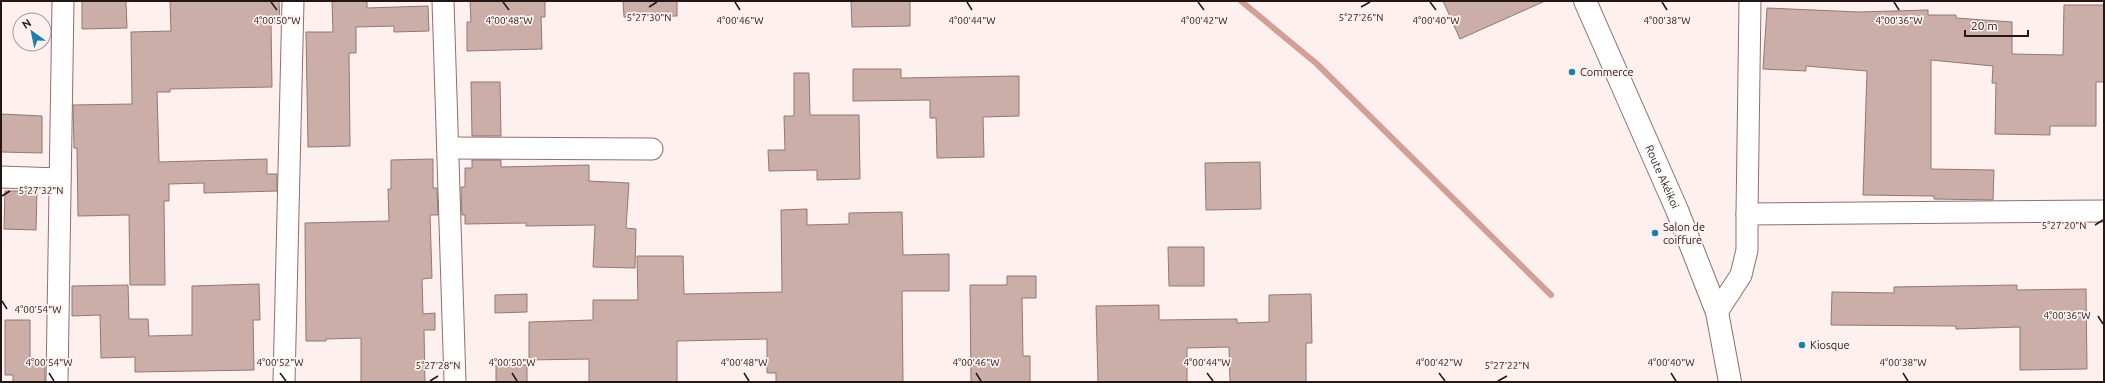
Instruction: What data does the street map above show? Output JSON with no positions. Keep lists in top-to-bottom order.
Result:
{
  "streets": {
    "street": ["Route Akéikoi"]
  },
  "places": ["Commerce", "Salon de coiffure", "Kiosque"],
  "scale_bar": "20 m",
  "north": "top left",
  "coordinates": [
    "5°27'30\"N",
    "5°27'26\"N",
    "4°00'42\"W",
    "4°00'38\"W",
    "4°00'50\"W",
    "4°00'48\"W",
    "4°00'46\"W",
    "4°00'44\"W",
    "4°00'40\"W",
    "4°00'36\"W",
    "5°27'32\"N",
    "5°27'20\"N",
    "4°00'54\"W",
    "4°00'52\"W",
    "5°27'28\"N",
    "5°27'22\"N"
  ]
}
